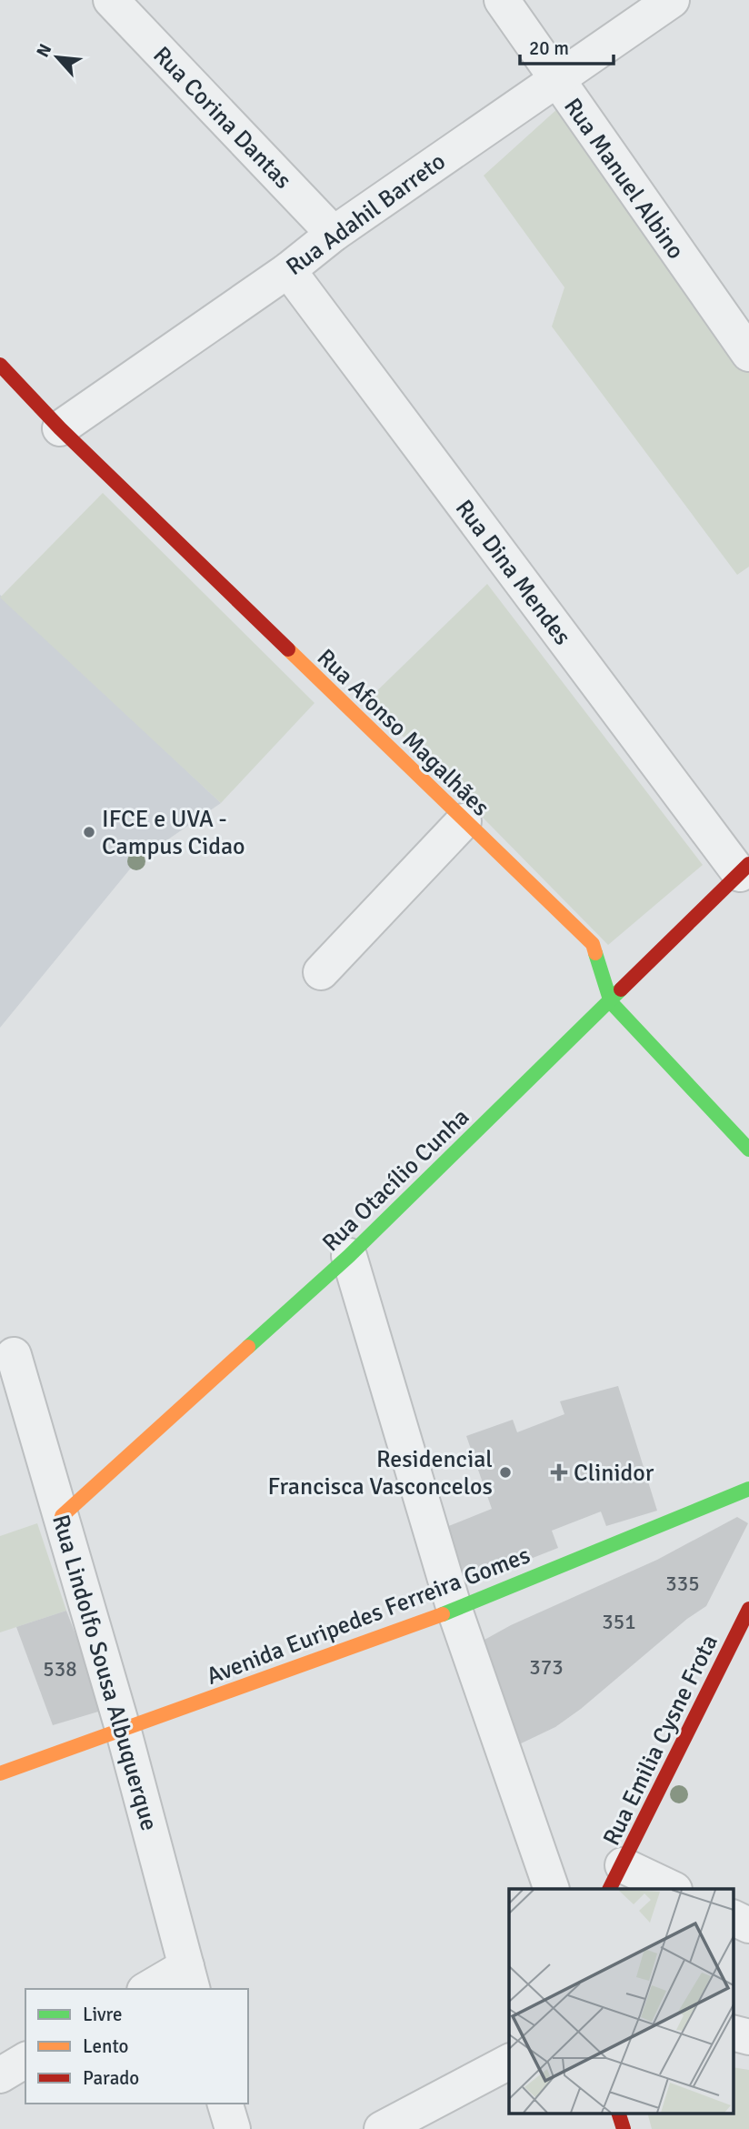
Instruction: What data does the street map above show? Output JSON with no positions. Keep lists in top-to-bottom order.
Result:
{
  "streets": {
    "street": [
      "Rua Corina Dantas",
      "Rua Manuel Albino",
      "Rua Adahil Barreto",
      "Rua Dina Mendes",
      "Rua Afonso Magalhães",
      "Rua Otacílio Cunha",
      "Avenida Euripedes Ferreira Gomes",
      "Rua Lindolfo Sousa Albuquerque",
      "Rua Emilia Cysne Frota"
    ]
  },
  "crossings": [
    ["Rua Corina Dantas", "Rua Adahil Barreto"],
    ["Rua Manuel Albino", "Rua Adahil Barreto"],
    ["Rua Adahil Barreto", "Rua Dina Mendes"],
    ["Rua Adahil Barreto", "Rua Afonso Magalhães"],
    ["Rua Dina Mendes", "Rua Otacílio Cunha"],
    ["Rua Afonso Magalhães", "Rua Otacílio Cunha"],
    ["Rua Otacílio Cunha", "Rua Lindolfo Sousa Albuquerque"],
    ["Avenida Euripedes Ferreira Gomes", "Rua Lindolfo Sousa Albuquerque"]
  ],
  "places": {
    "other": ["IFCE e UVA - Campus Cidao", "Residencial Francisca Vasconcelos"],
    "health": ["Clinidor"]
  },
  "house_numbers": [
    "335",
    "351",
    "373",
    "538"
  ],
  "legend": ["Livre", "Lento", "Parado"],
  "scale_bar": "20 m",
  "north": "top left"
}
